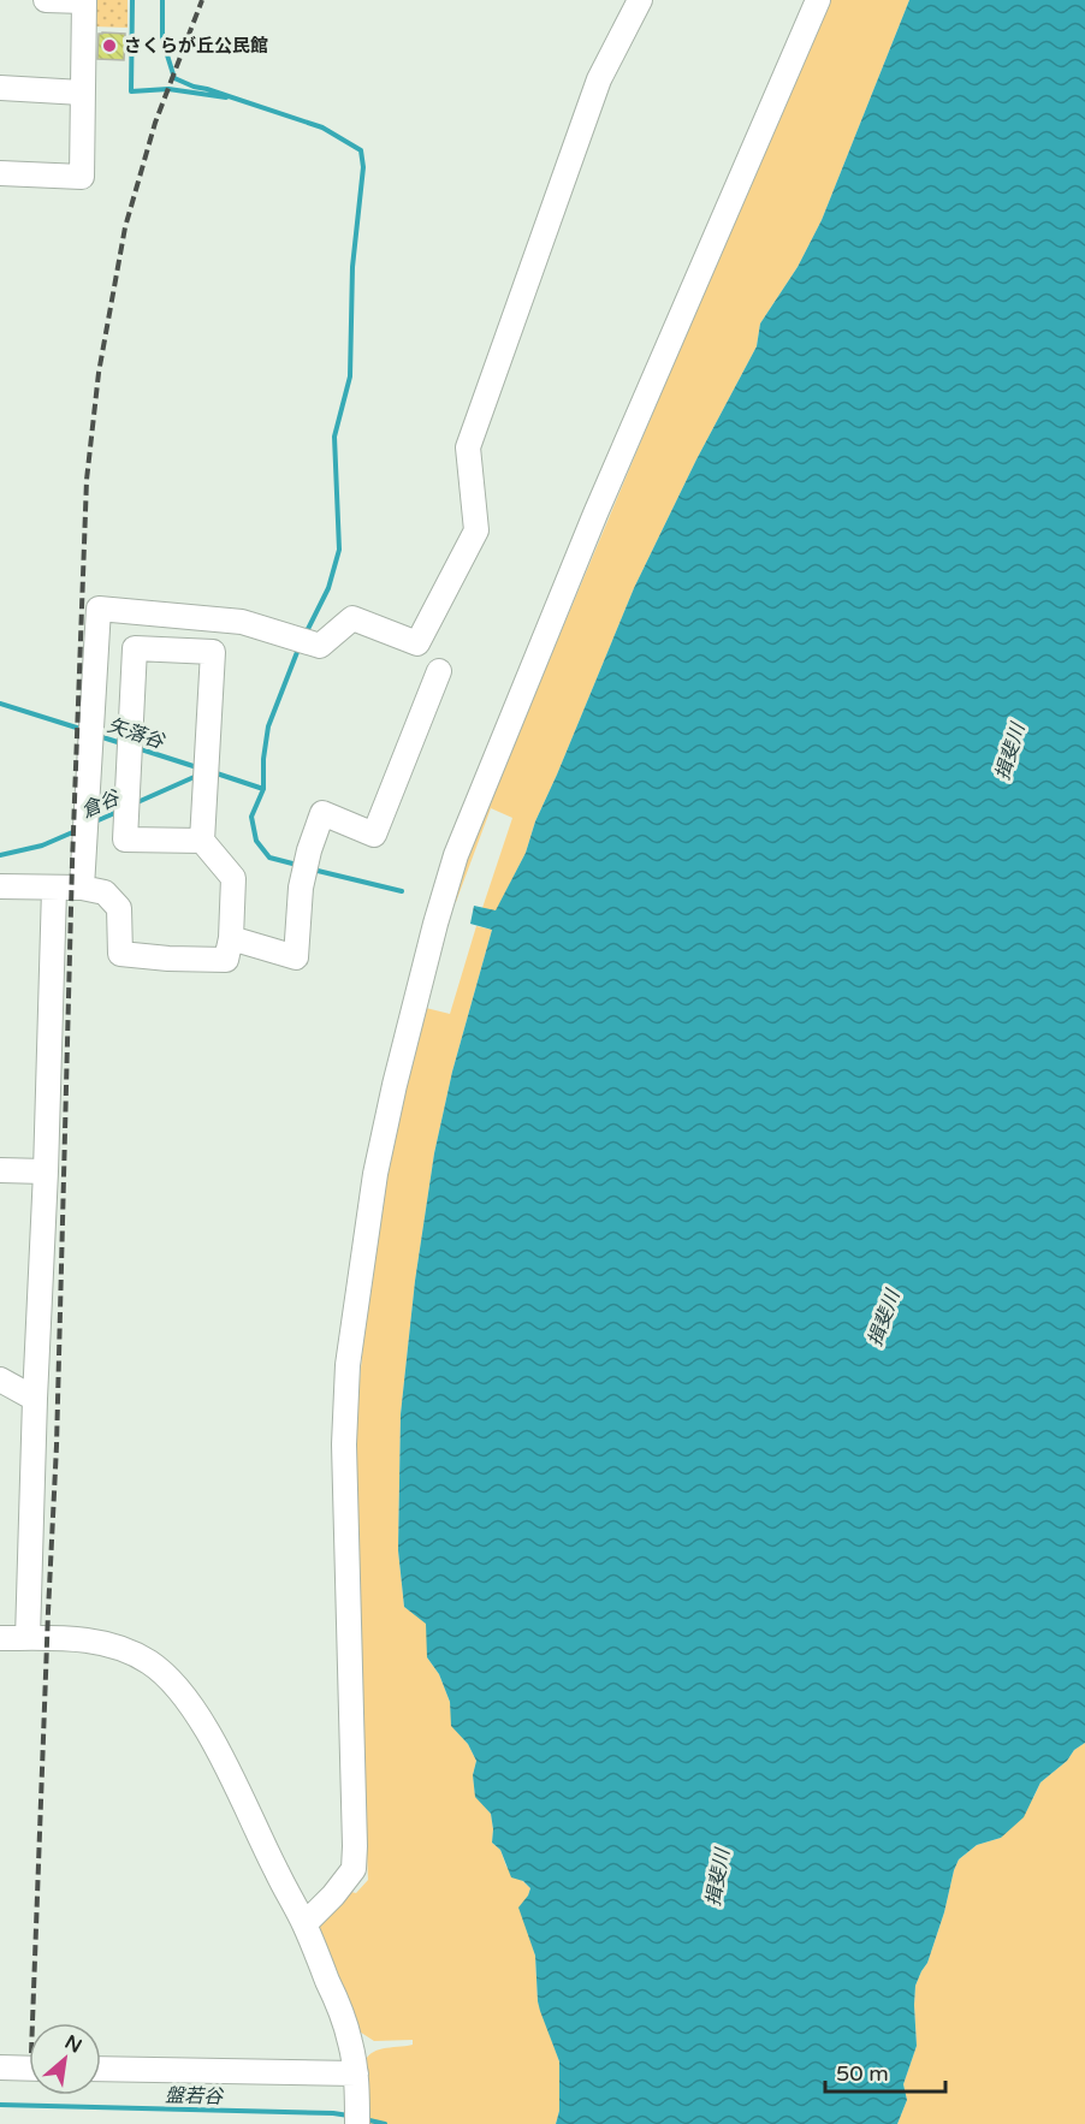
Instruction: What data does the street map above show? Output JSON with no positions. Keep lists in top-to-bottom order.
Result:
{
  "water": [
    "矢落谷",
    "揖斐川",
    "倉谷",
    "盤若谷"
  ],
  "places": ["さくらが丘公民館"],
  "scale_bar": "50 m",
  "north": "top right"
}
